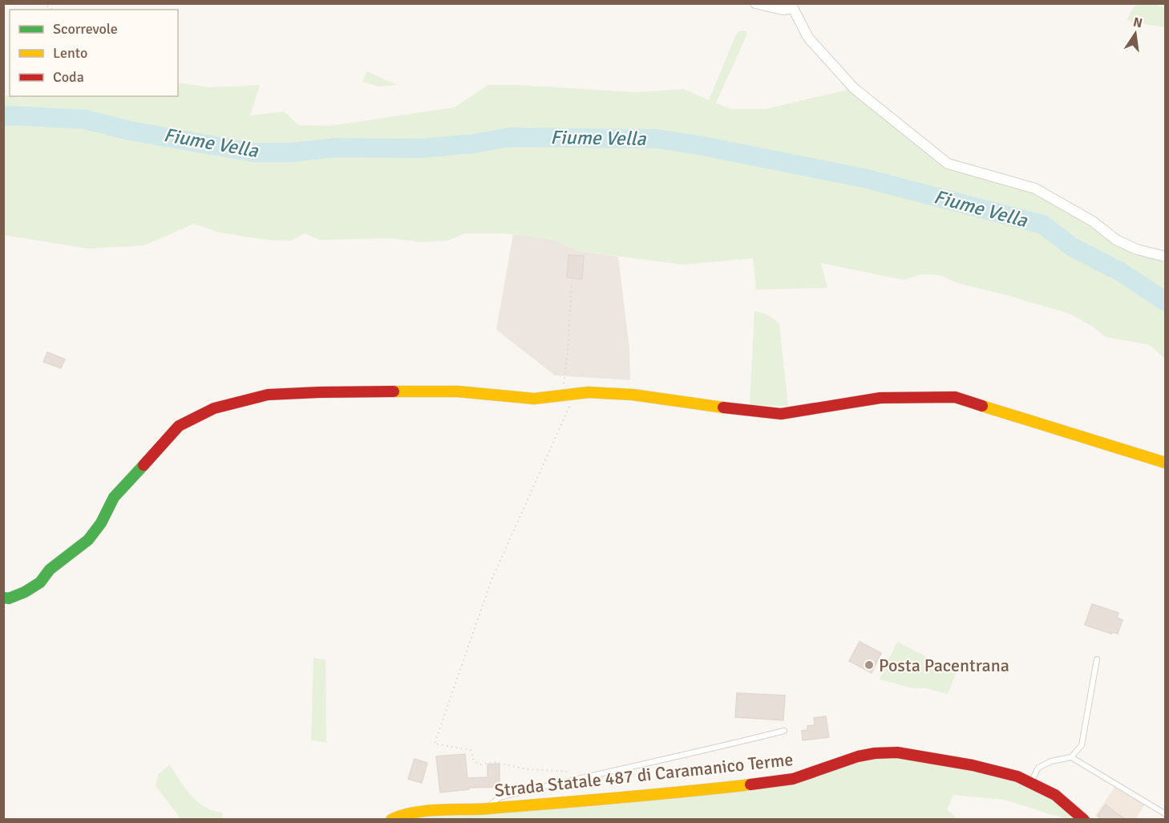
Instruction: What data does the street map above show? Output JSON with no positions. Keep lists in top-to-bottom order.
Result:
{
  "streets": {
    "street": ["Strada Statale 487 di Caramanico Terme"]
  },
  "water": ["Fiume Vella"],
  "places": ["Posta Pacentrana"],
  "legend": ["Scorrevole", "Lento", "Coda"],
  "north": "top"
}
